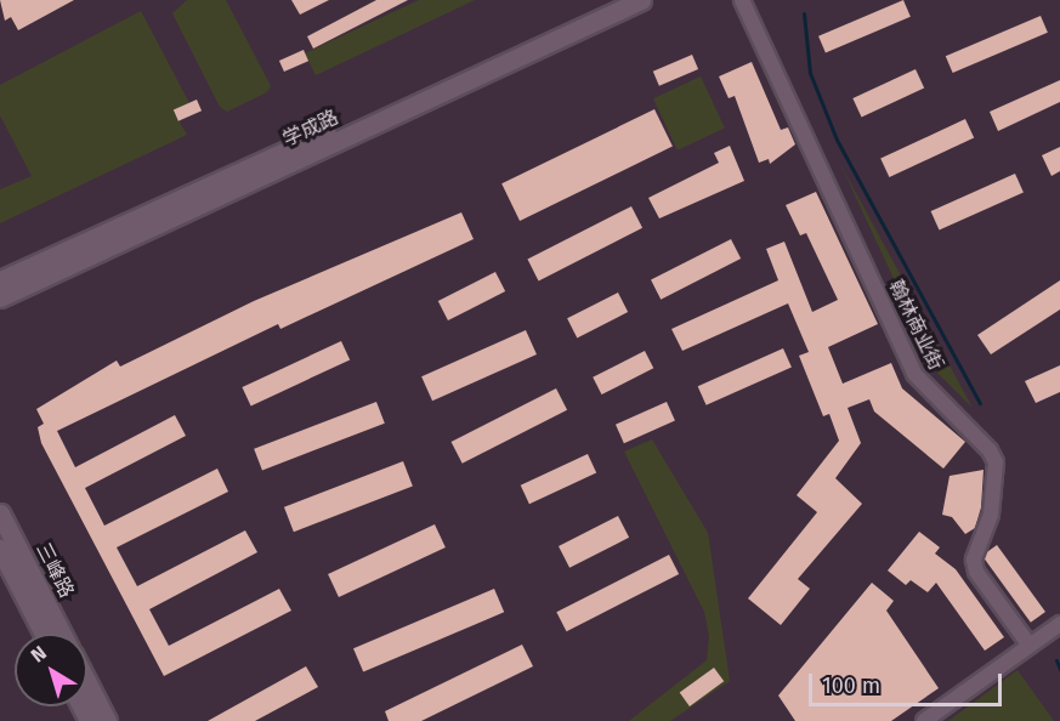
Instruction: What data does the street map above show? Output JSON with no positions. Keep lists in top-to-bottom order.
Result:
{
  "streets": {
    "main road": ["学成路", "三峰路"],
    "street": ["翰林商业街"]
  },
  "scale_bar": "100 m",
  "north": "top left"
}
